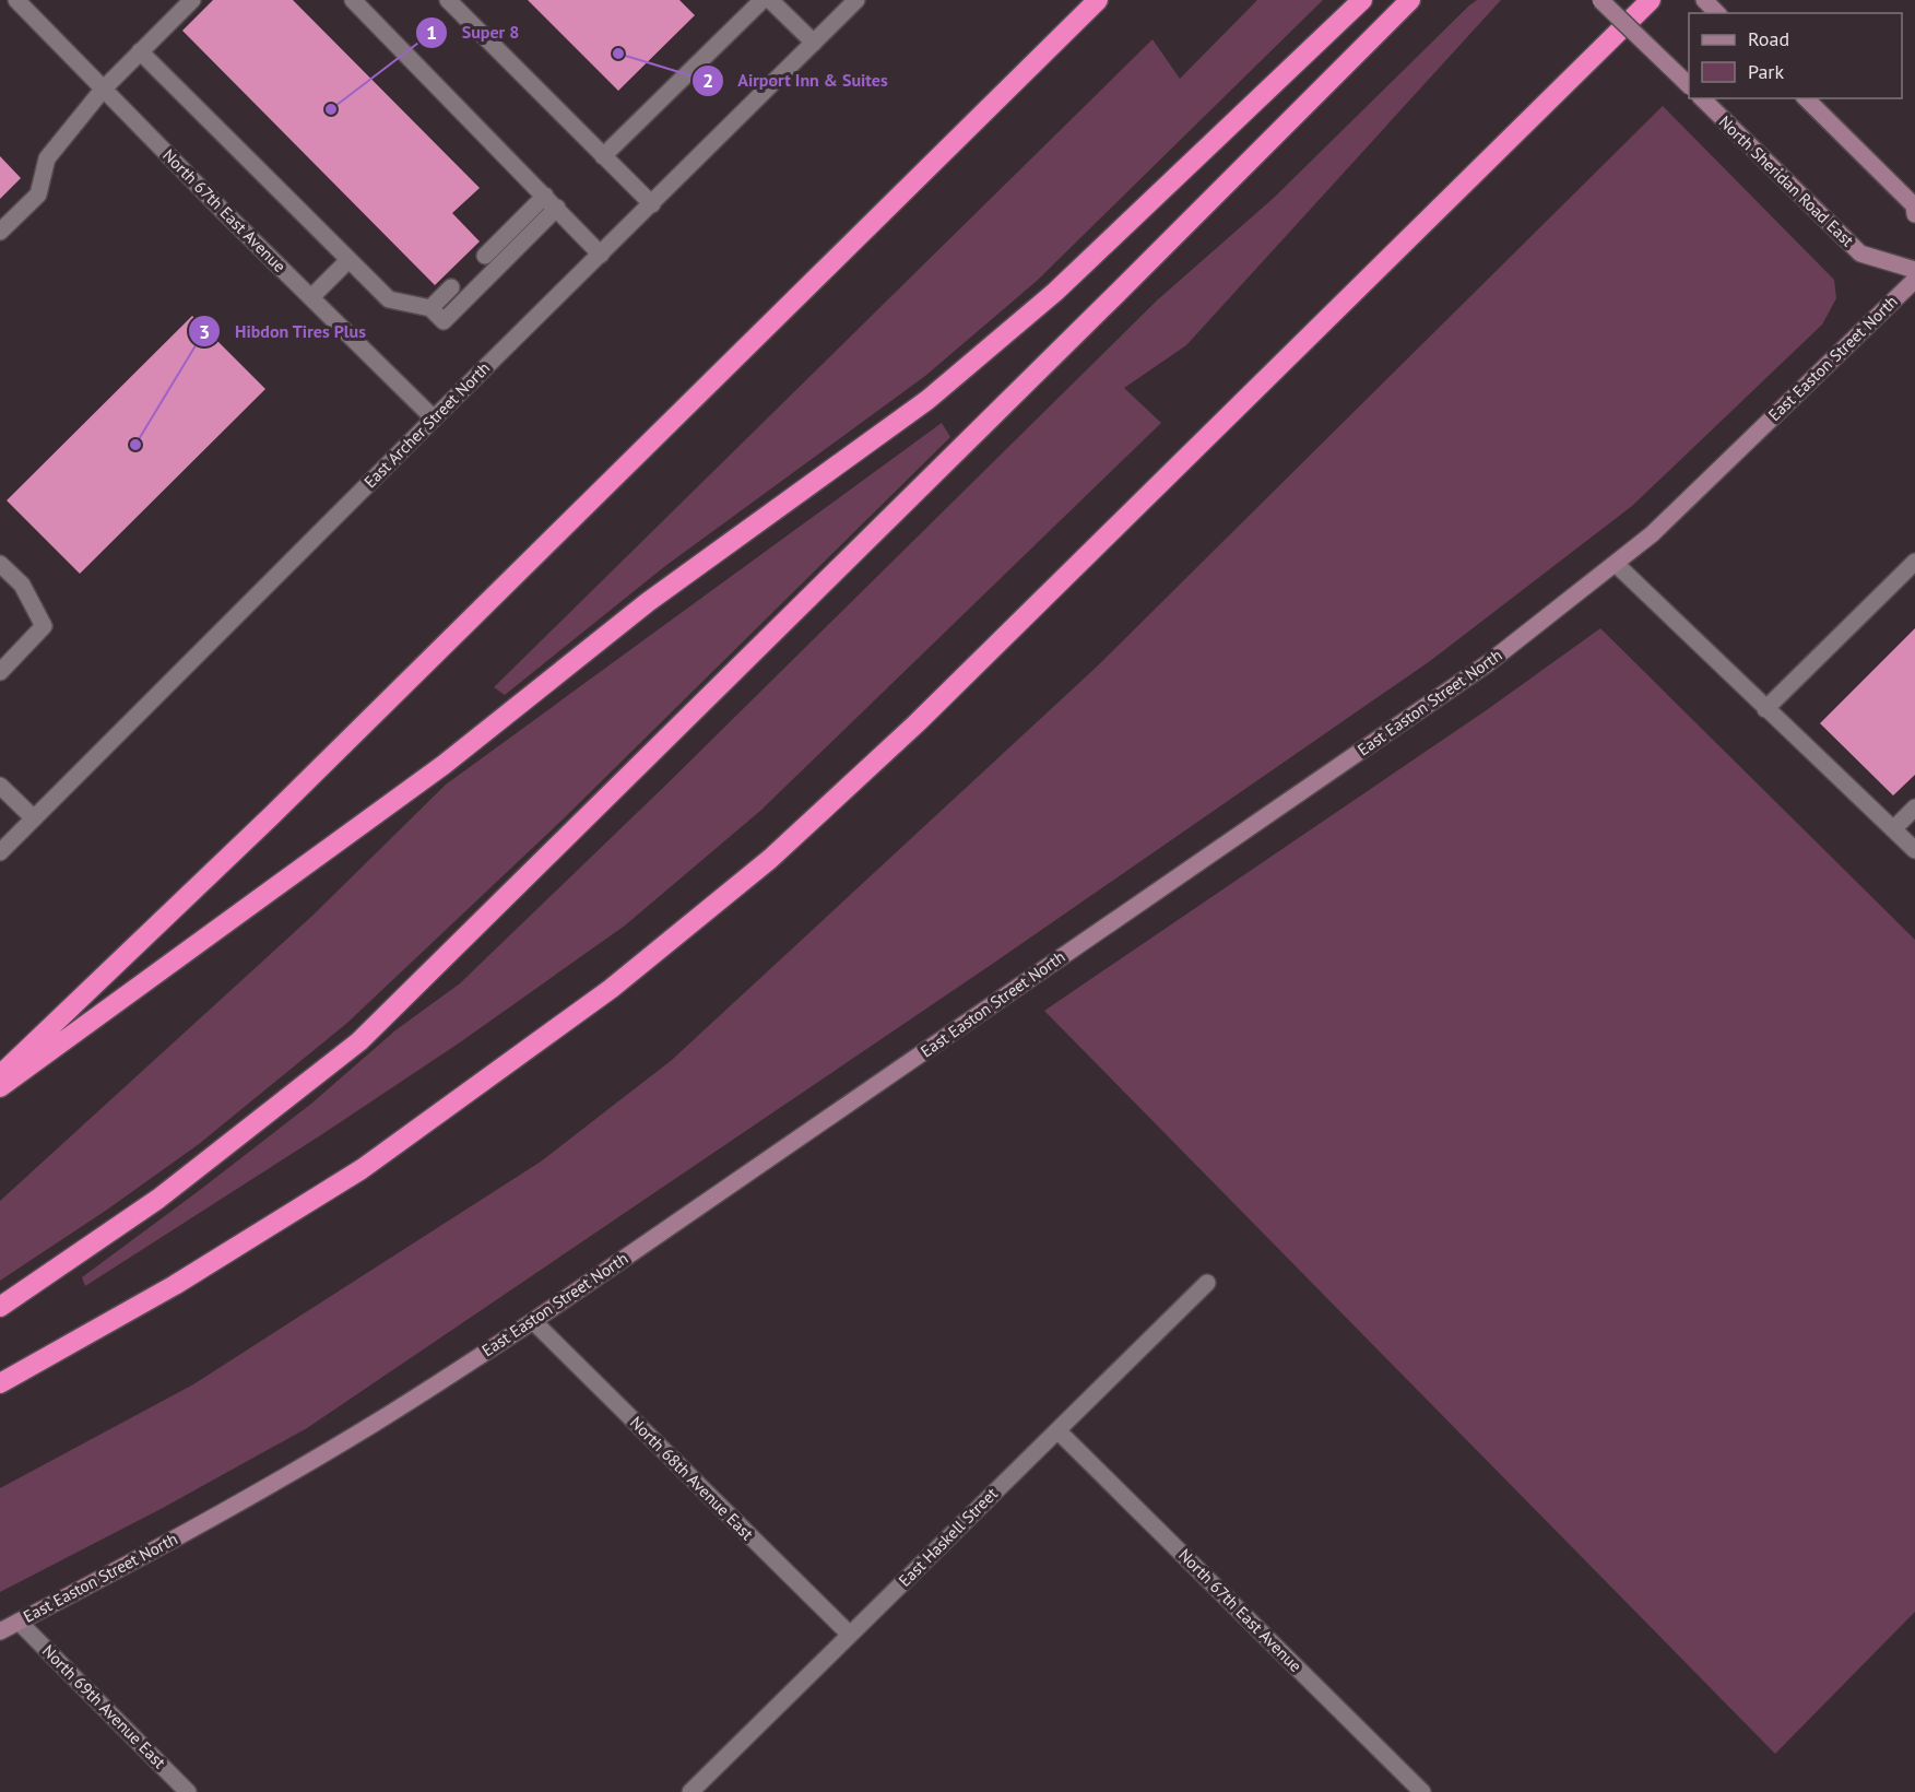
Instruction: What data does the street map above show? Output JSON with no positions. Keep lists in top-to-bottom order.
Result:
{
  "streets": {
    "street": [
      "North Sheridan Road East",
      "North 67th East Avenue",
      "East Easton Street North",
      "East Archer Street North",
      "North 68th Avenue East",
      "East Haskell Street",
      "North 69th Avenue East"
    ]
  },
  "crossings": [
    ["North 67th East Avenue", "East Archer Street North"],
    ["North 67th East Avenue", "East Haskell Street"],
    ["East Easton Street North", "North 68th Avenue East"],
    ["East Easton Street North", "North 69th Avenue East"],
    ["North 68th Avenue East", "East Haskell Street"]
  ],
  "places": ["Airport Inn & Suites", "Super 8", "Hibdon Tires Plus"],
  "legend": ["Road", "Park"]
}
